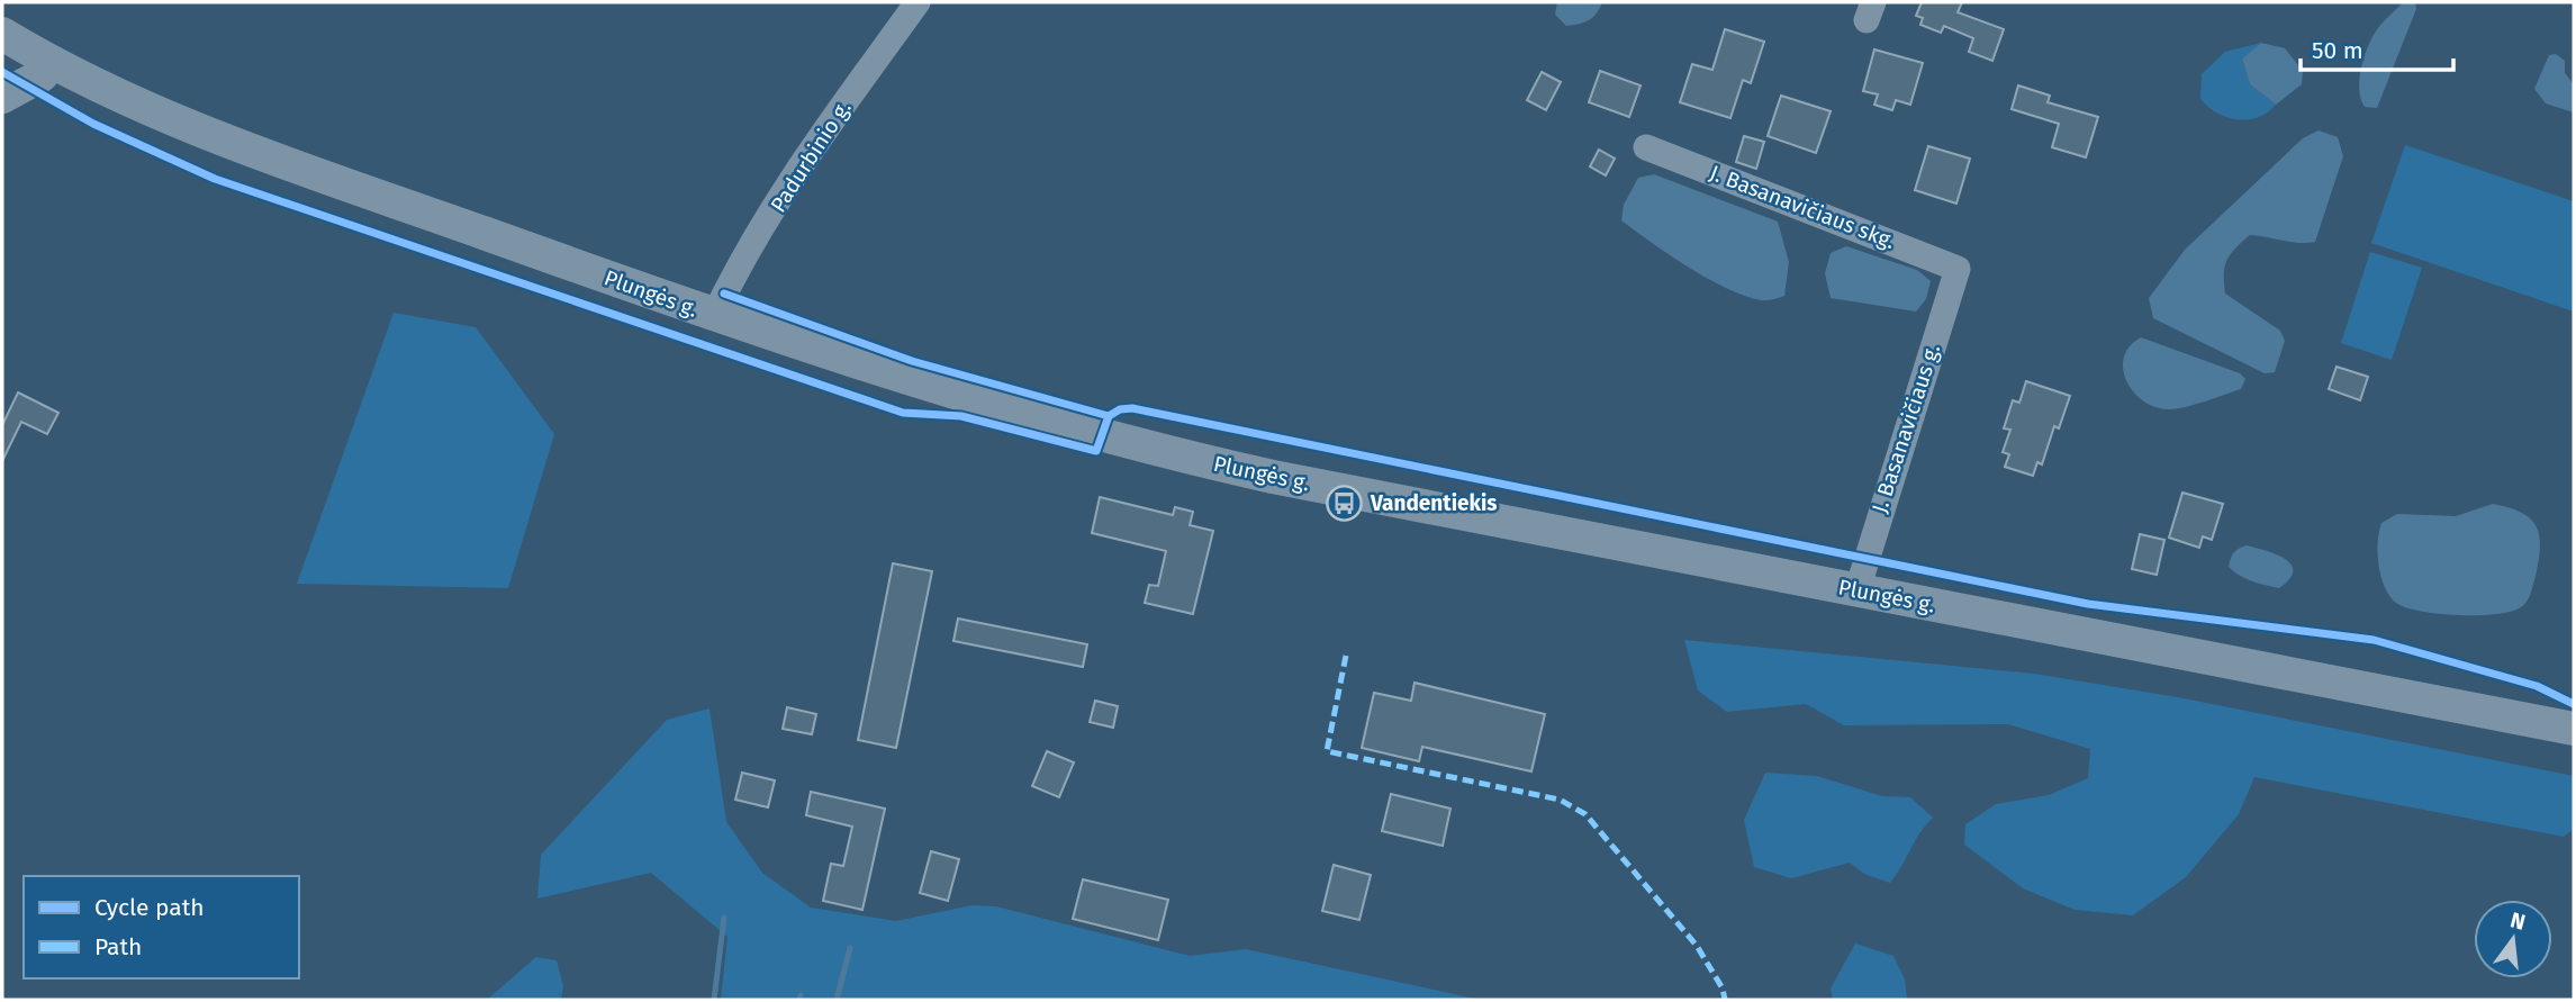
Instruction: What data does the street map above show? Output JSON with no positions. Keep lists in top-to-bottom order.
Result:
{
  "streets": {
    "main road": ["Plungės g."],
    "street": ["Padurbinio g.", "J. Basanavičiaus skg.", "J. Basanavičiaus g."]
  },
  "crossings": [
    ["Padurbinio g.", "Plungės g."],
    ["J. Basanavičiaus skg.", "J. Basanavičiaus g."],
    ["Plungės g.", "J. Basanavičiaus g."]
  ],
  "places": {
    "bus stop": ["Vandentiekis"]
  },
  "legend": ["Cycle path", "Path"],
  "scale_bar": "50 m",
  "north": "top"
}
